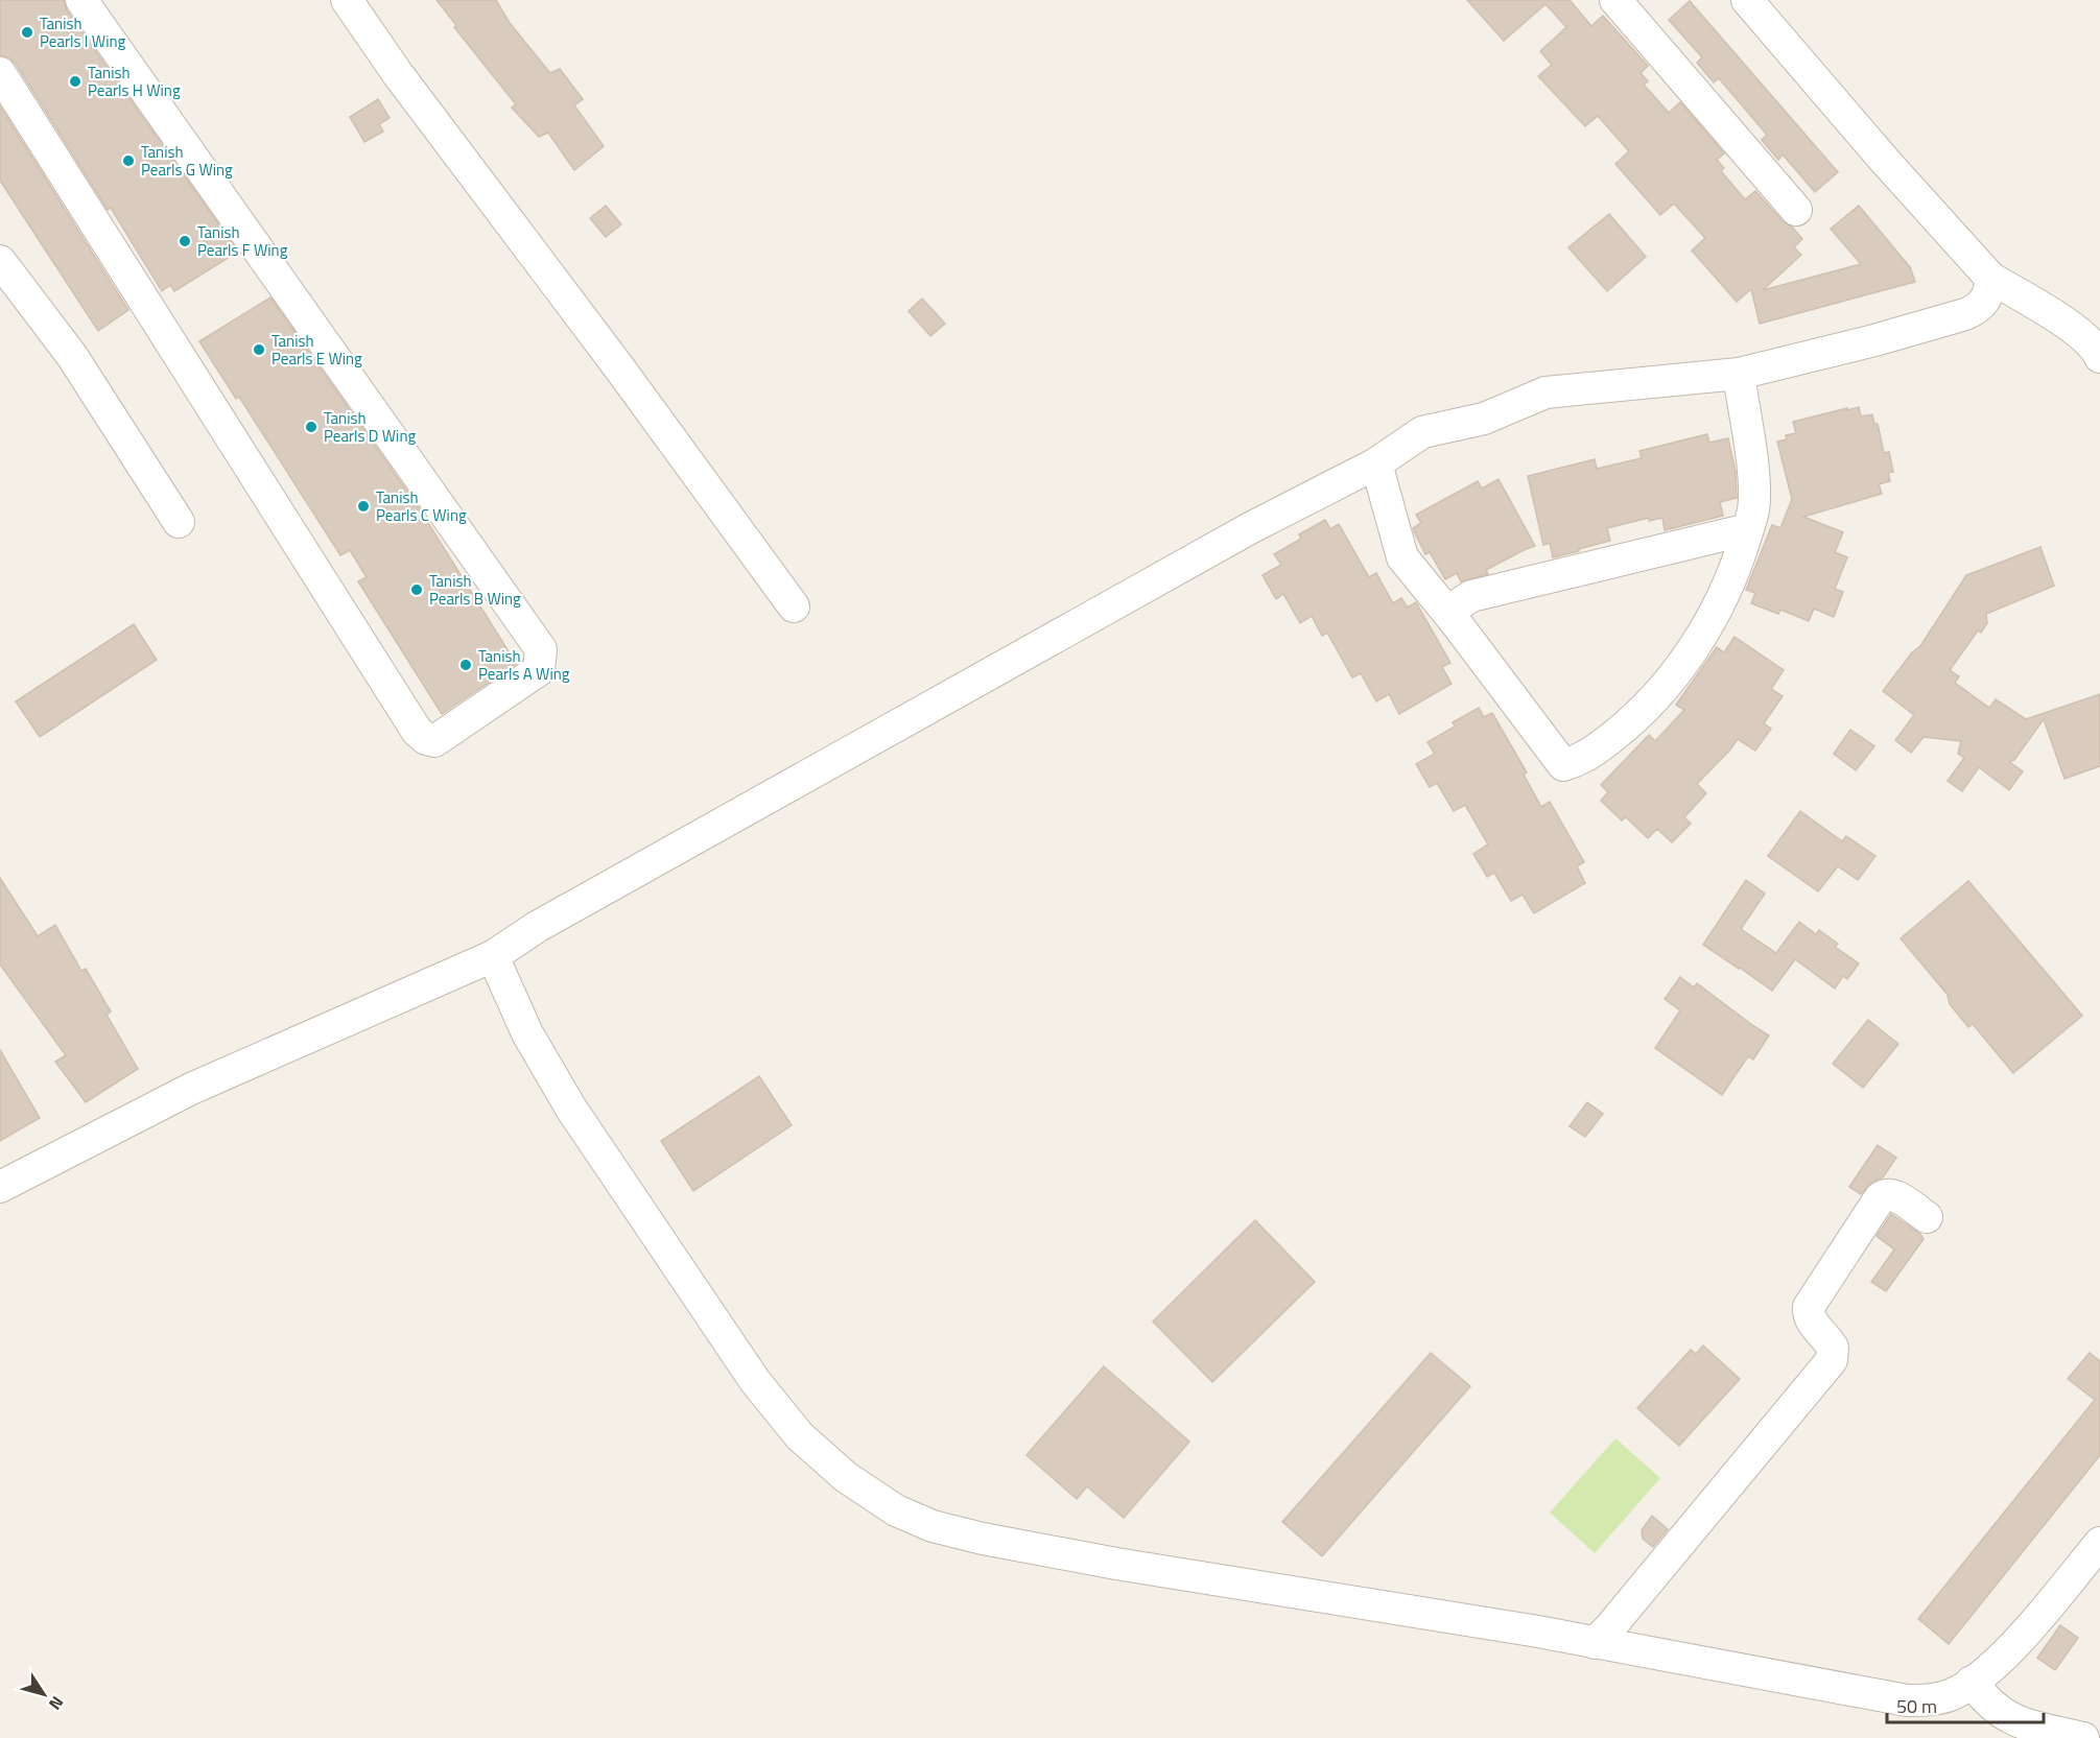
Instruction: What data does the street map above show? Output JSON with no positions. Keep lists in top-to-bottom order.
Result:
{
  "places": [
    "Tanish Pearls I Wing",
    "Tanish Pearls H Wing",
    "Tanish Pearls G Wing",
    "Tanish Pearls F Wing",
    "Tanish Pearls E Wing",
    "Tanish Pearls D Wing",
    "Tanish Pearls C Wing",
    "Tanish Pearls B Wing",
    "Tanish Pearls A Wing"
  ],
  "scale_bar": "50 m",
  "north": "bottom right"
}
